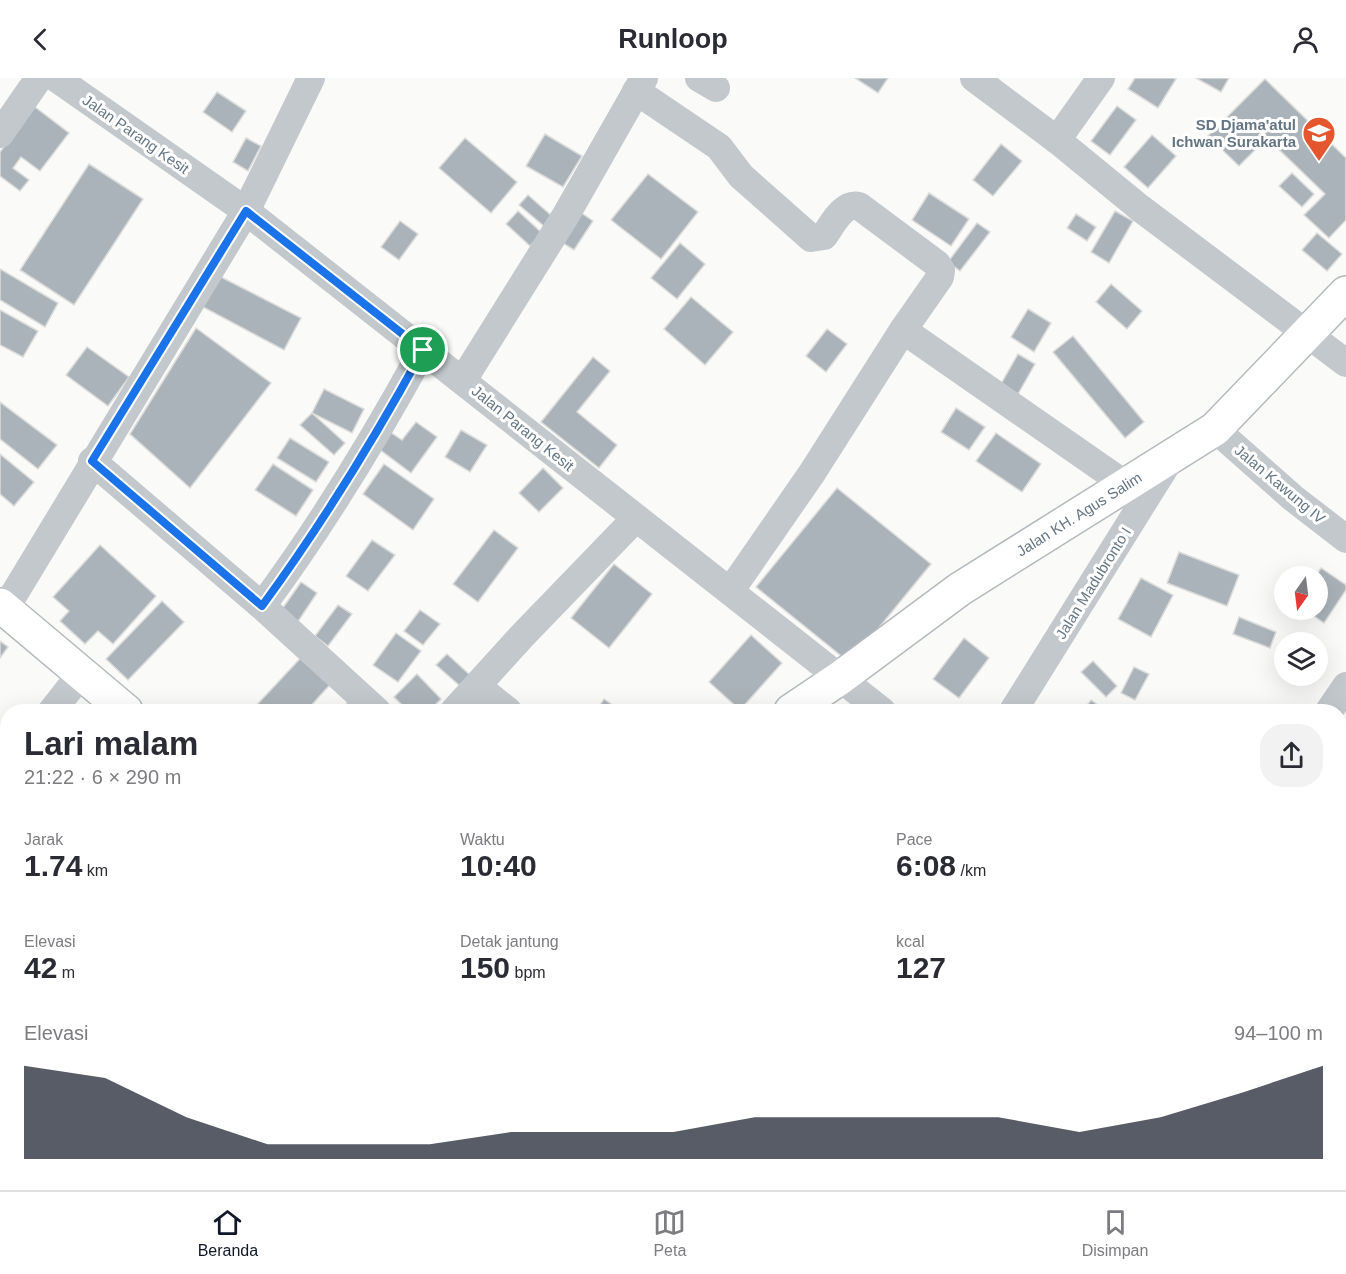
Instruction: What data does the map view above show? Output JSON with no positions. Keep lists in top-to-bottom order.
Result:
{
  "streets": {
    "main road": ["Jalan KH. Agus Salim"],
    "street": ["Jalan Parang Kesit", "Jalan Kawung IV", "Jalan Madubronto I"]
  },
  "crossings": [
    ["Jalan Parang Kesit", "Jalan KH. Agus Salim"],
    ["Jalan Kawung IV", "Jalan KH. Agus Salim"],
    ["Jalan KH. Agus Salim", "Jalan Madubronto I"]
  ],
  "places": {
    "school or university": ["SD Djama'atul Ichwan Surakarta"]
  },
  "north": "bottom",
  "page": {
    "header": "Runloop",
    "heading": ["Lari malam", "21:22 · 6 × 290 m"],
    "stats": [
      ["Jarak", "1.74 km"],
      ["Waktu", "10:40"],
      ["Pace", "6:08 /km"],
      ["Elevasi", "42 m"],
      ["Detak jantung", "150 bpm"],
      ["kcal", "127"]
    ],
    "chart": ["Elevasi", "94–100 m"],
    "tabs": ["Beranda", "Peta", "Disimpan"]
  }
}
